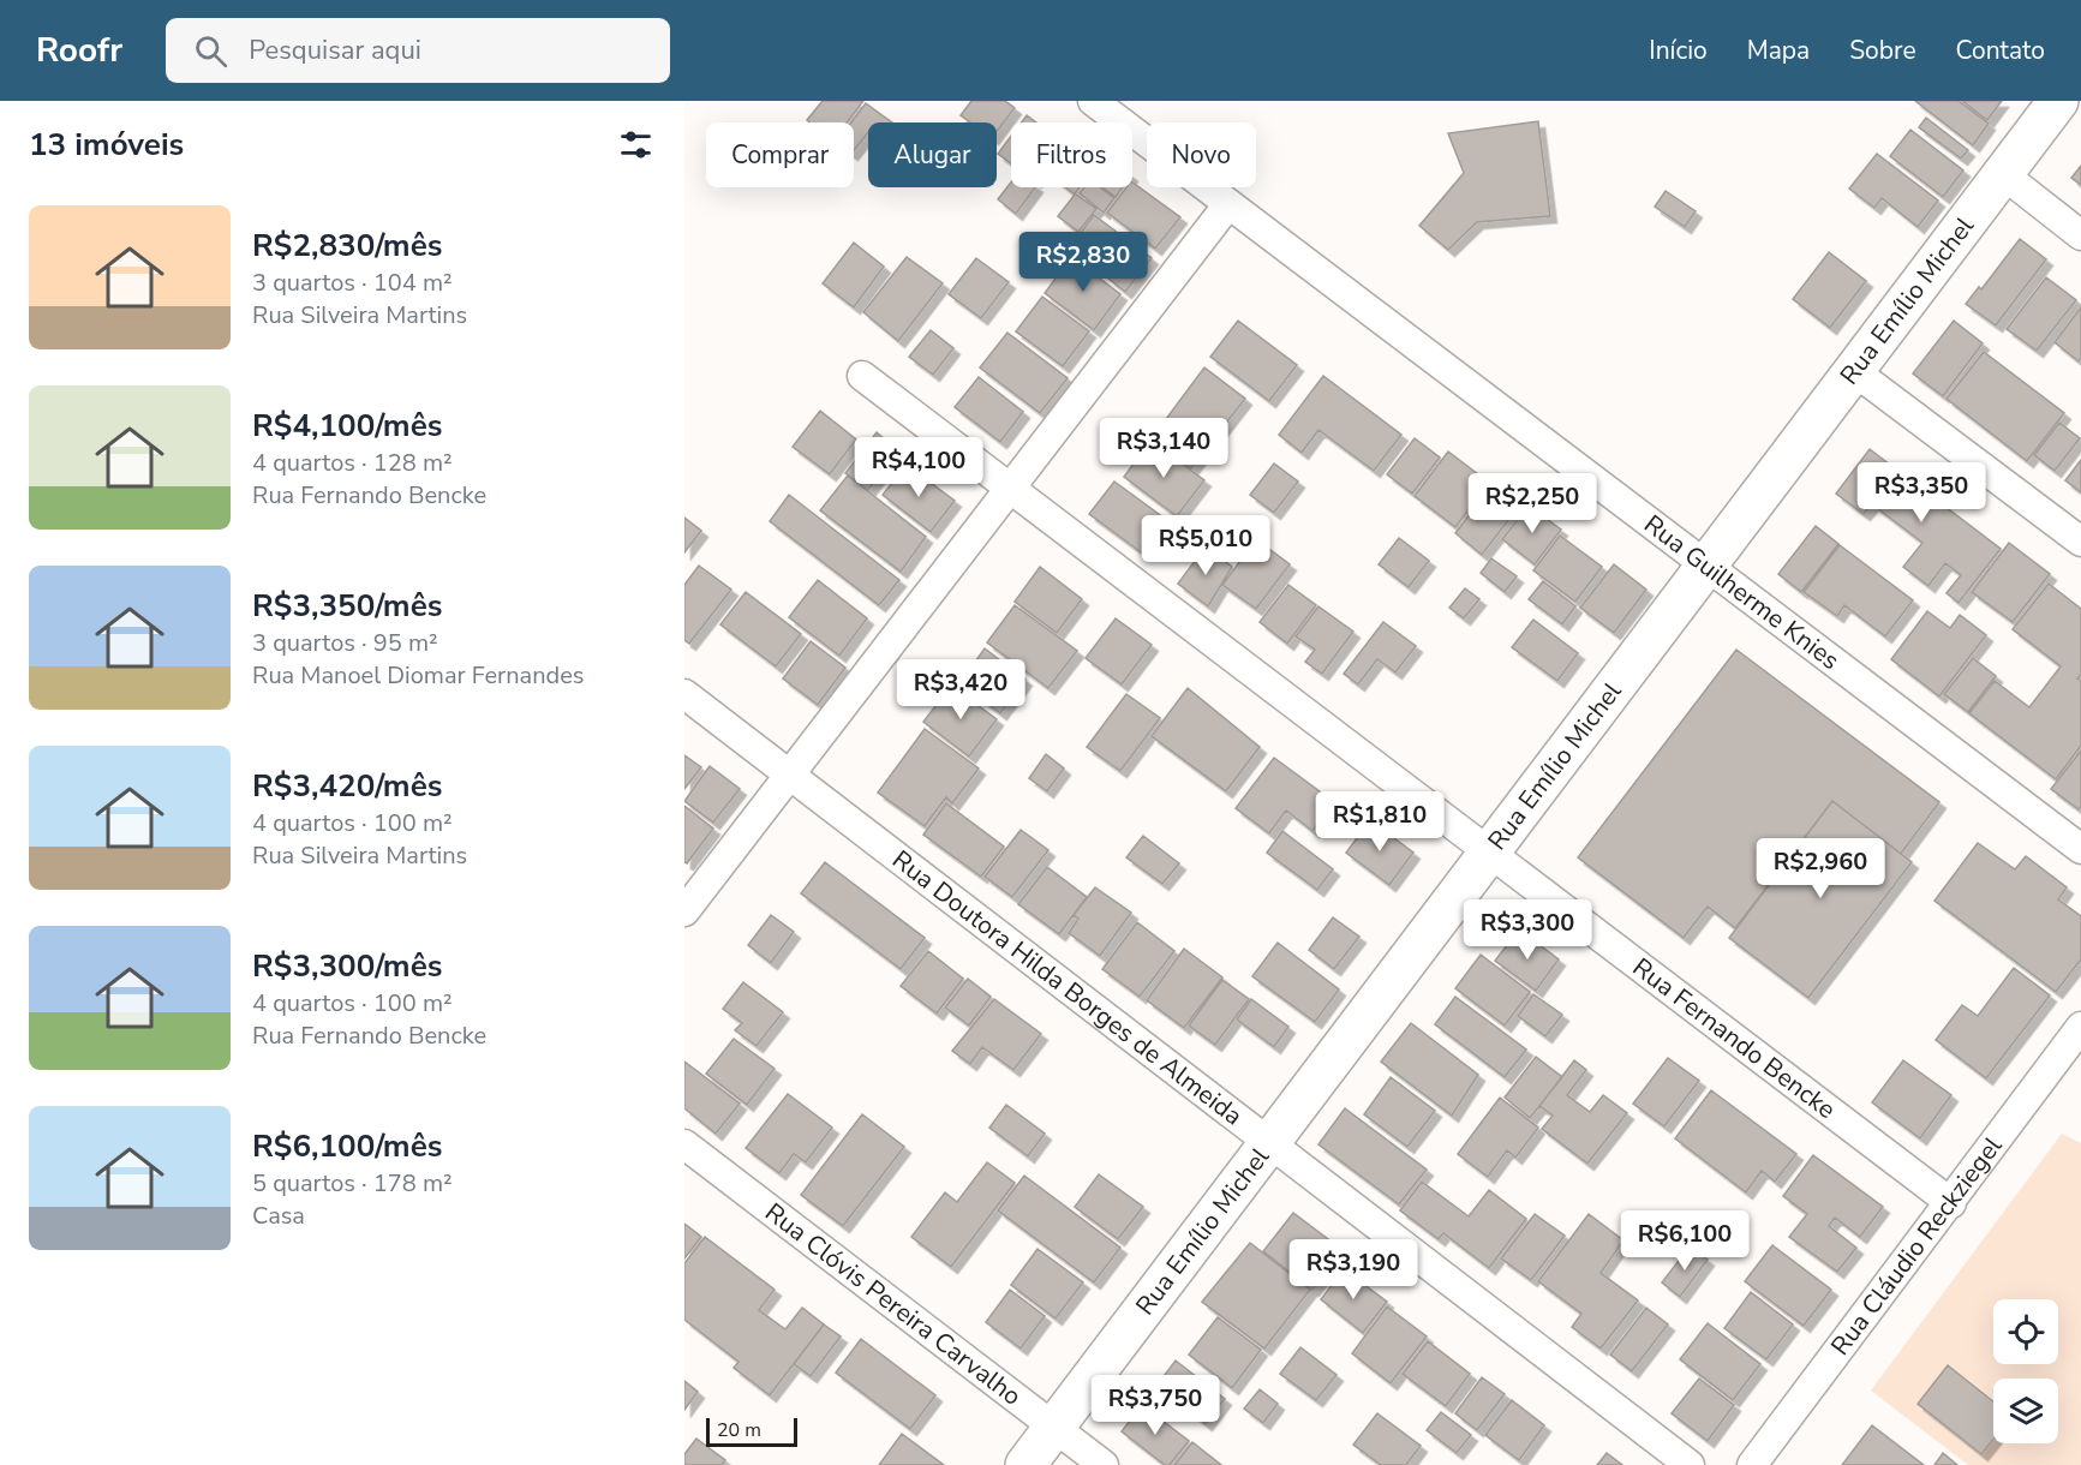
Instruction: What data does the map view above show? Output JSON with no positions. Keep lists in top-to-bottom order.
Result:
{
  "streets": {
    "street": [
      "Rua Emílio Michel",
      "Rua Guilherme Knies",
      "Rua Doutora Hilda Borges de Almeida",
      "Rua Fernando Bencke",
      "Rua Cláudio Reckziegel",
      "Rua Clóvis Pereira Carvalho"
    ]
  },
  "crossings": [
    ["Rua Emílio Michel", "Rua Guilherme Knies"],
    ["Rua Emílio Michel", "Rua Doutora Hilda Borges de Almeida"],
    ["Rua Emílio Michel", "Rua Fernando Bencke"],
    ["Rua Emílio Michel", "Rua Clóvis Pereira Carvalho"],
    ["Rua Fernando Bencke", "Rua Cláudio Reckziegel"]
  ],
  "scale_bar": "20 m",
  "page": {
    "header": "Roofr",
    "search": "Pesquisar aqui",
    "nav": [
      "Início",
      "Mapa",
      "Sobre",
      "Contato"
    ],
    "heading": "13 imóveis",
    "chip": [
      "Comprar",
      "Alugar",
      "Filtros",
      "Novo"
    ],
    "list": [
      {
        "name": "R$2,830/mês",
        "note": "3 quartos · 104 m² · Rua Silveira Martins"
      },
      {
        "name": "R$4,100/mês",
        "note": "4 quartos · 128 m² · Rua Fernando Bencke"
      },
      {
        "name": "R$3,350/mês",
        "note": "3 quartos · 95 m² · Rua Manoel Diomar Fernandes"
      },
      {
        "name": "R$3,420/mês",
        "note": "4 quartos · 100 m² · Rua Silveira Martins"
      },
      {
        "name": "R$3,300/mês",
        "note": "4 quartos · 100 m² · Rua Fernando Bencke"
      },
      {
        "name": "R$6,100/mês",
        "note": "5 quartos · 178 m² · Casa"
      }
    ],
    "price": [
      "R$2,830",
      "R$3,140",
      "R$4,100",
      "R$3,350",
      "R$2,250",
      "R$5,010",
      "R$3,420",
      "R$1,810",
      "R$2,960",
      "R$3,300",
      "R$6,100",
      "R$3,190",
      "R$3,750"
    ],
    "scale": "20 m"
  }
}
